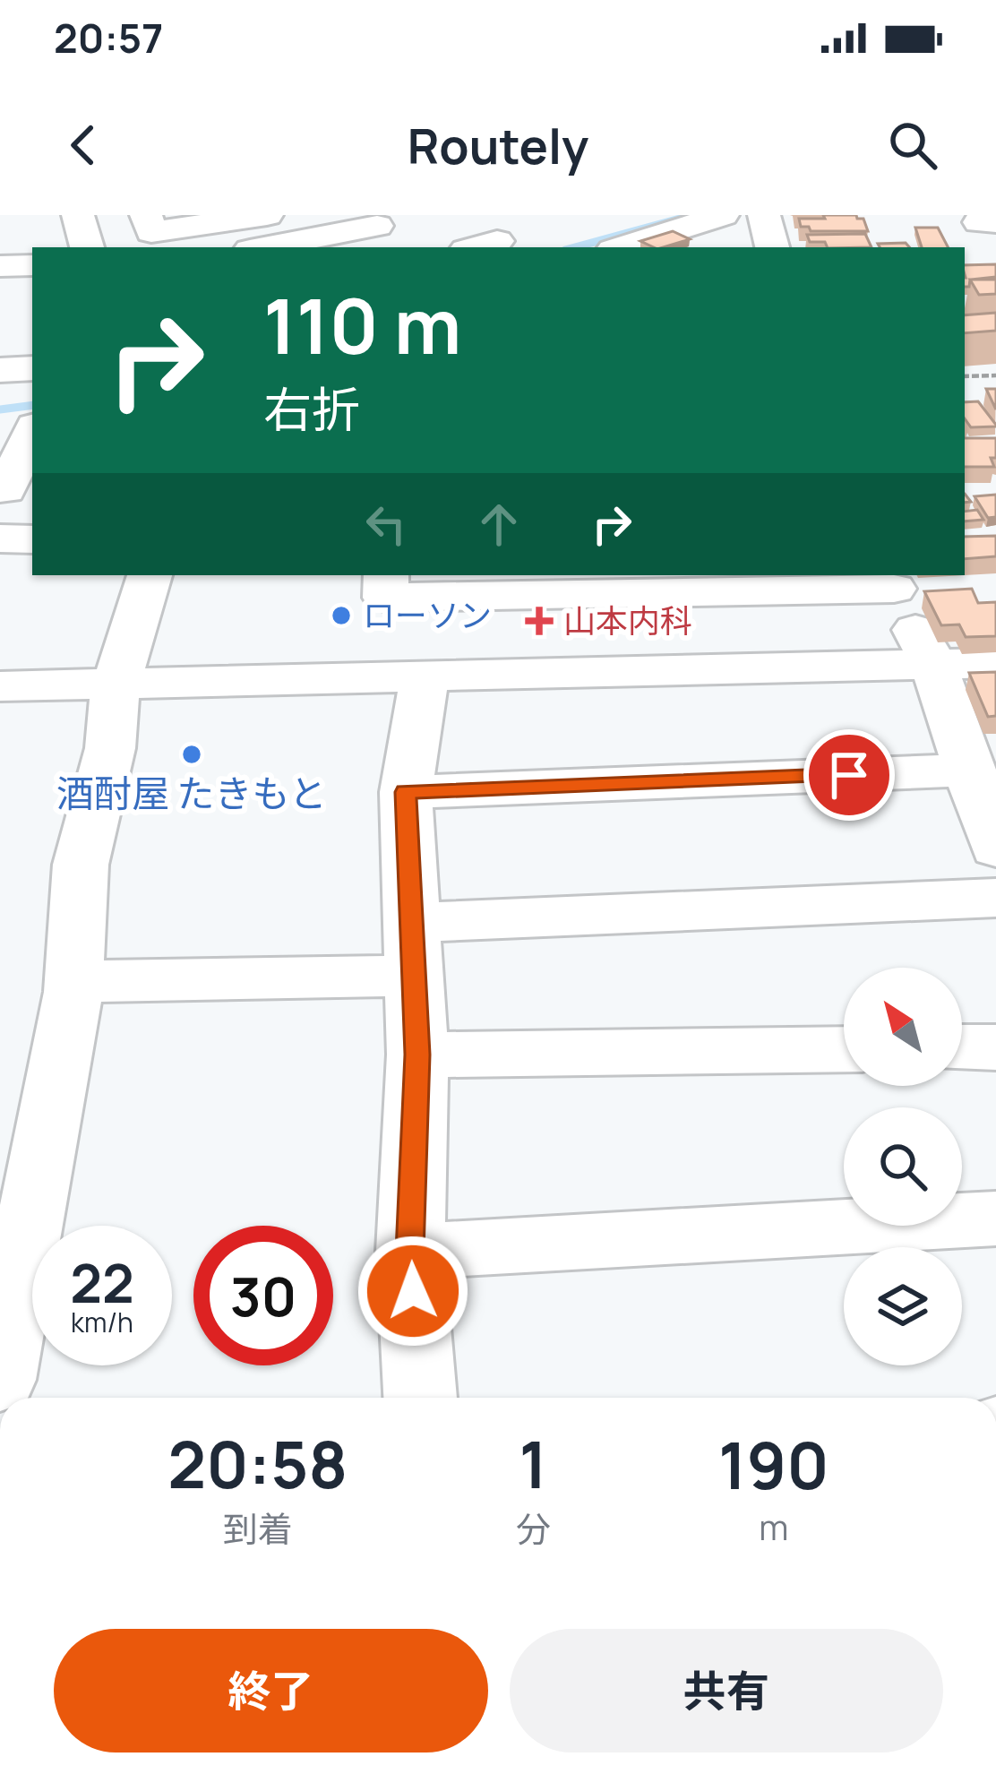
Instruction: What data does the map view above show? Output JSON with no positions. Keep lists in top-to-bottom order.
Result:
{
  "places": {
    "other": ["ローソン", "酒酎屋 たきもと"],
    "health": ["山本内科"]
  },
  "north": "top left",
  "page": {
    "status": "20:57",
    "header": "Routely",
    "turn": ["110 m", "右折"],
    "speed": "22 km/h",
    "limit": "30",
    "eta": [
      "20:58",
      "到着",
      "1",
      "分",
      "190",
      "m"
    ],
    "buttons": ["終了", "共有"]
  }
}
